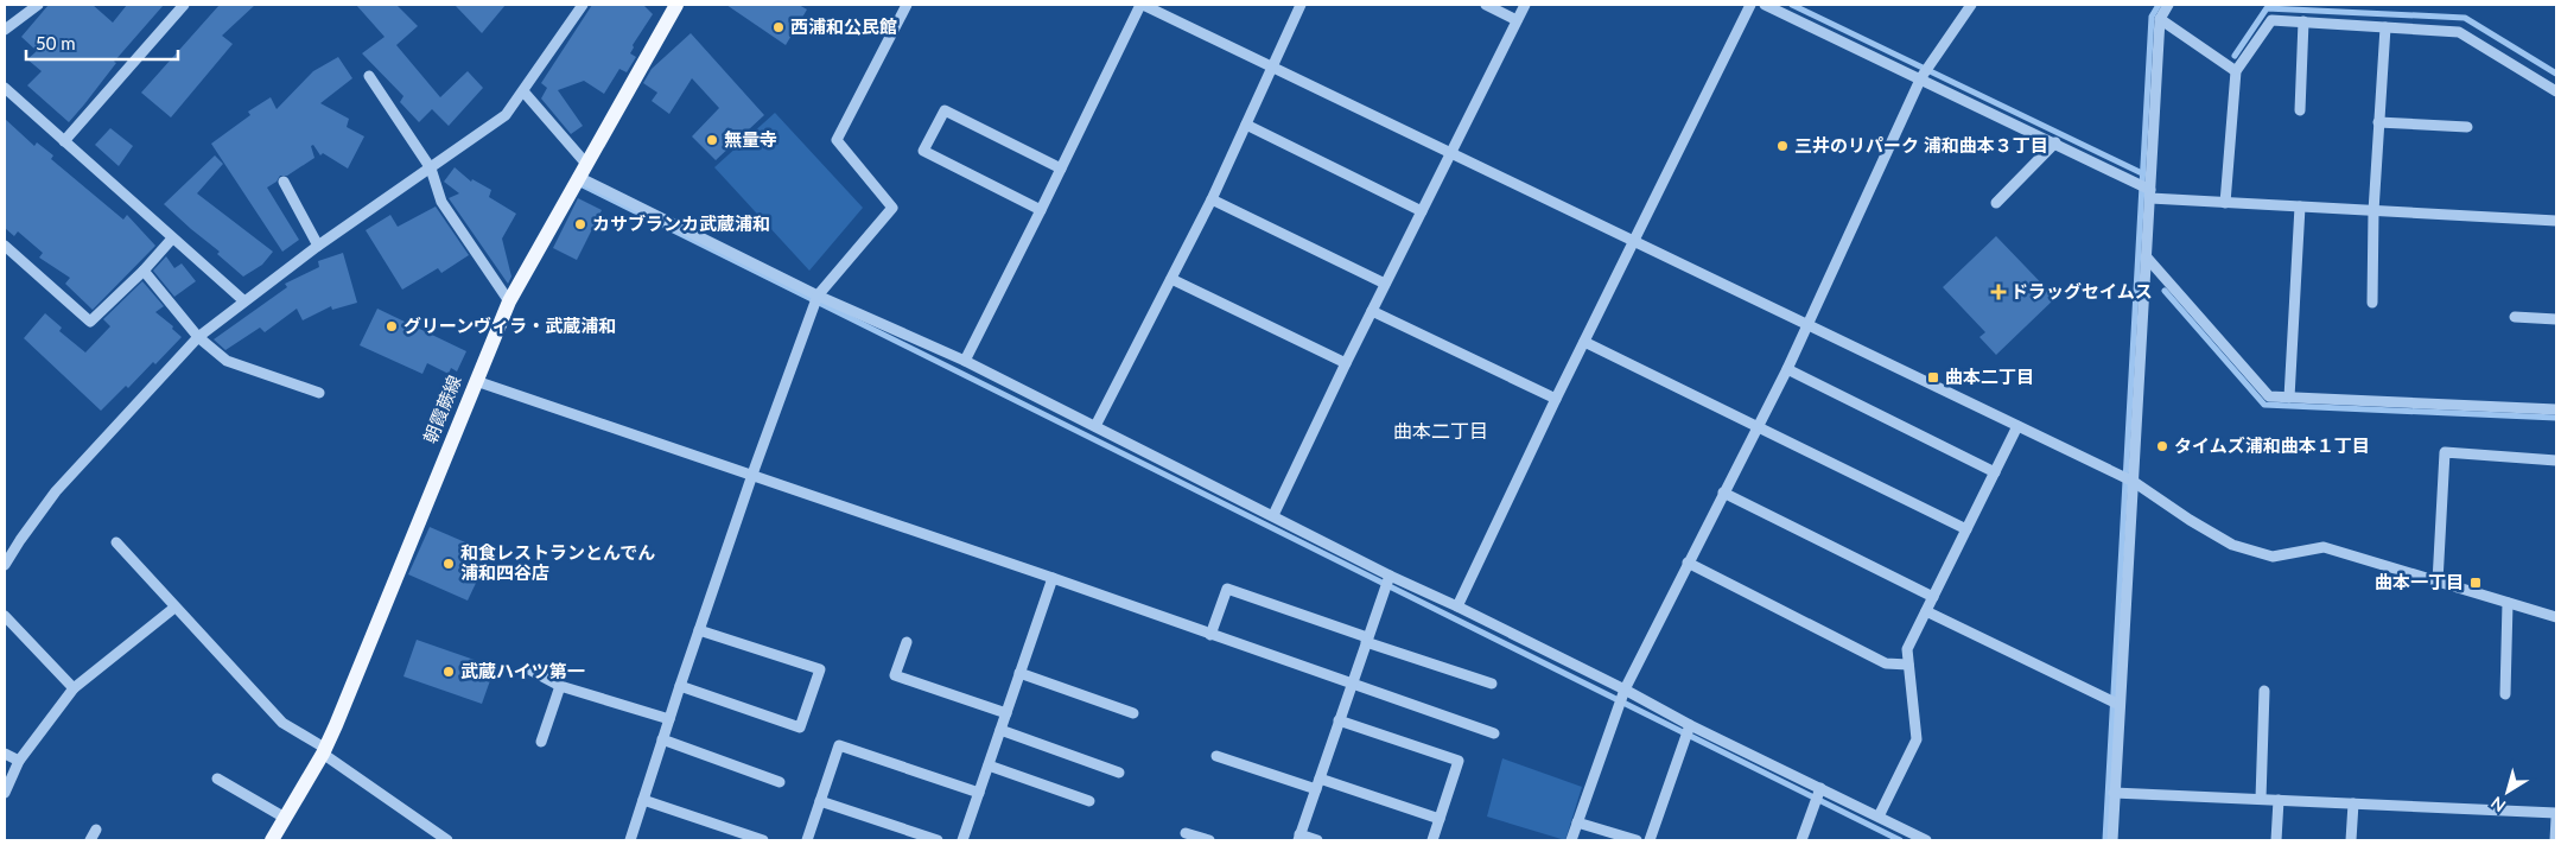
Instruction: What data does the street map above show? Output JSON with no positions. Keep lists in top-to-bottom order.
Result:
{
  "streets": {
    "main road": ["朝霞蕨線"]
  },
  "districts": ["曲本二丁目"],
  "places": {
    "other": [
      "西浦和公民館",
      "無量寺",
      "三井のリパーク 浦和曲本３丁目",
      "カサブランカ武蔵浦和",
      "グリーンヴィラ・武蔵浦和",
      "タイムズ浦和曲本１丁目",
      "和食レストランとんでん 浦和四谷店",
      "武蔵ハイツ第一"
    ],
    "health": ["ドラッグセイムス"],
    "transit": ["曲本二丁目", "曲本一丁目"]
  },
  "scale_bar": "50 m",
  "north": "bottom left"
}
